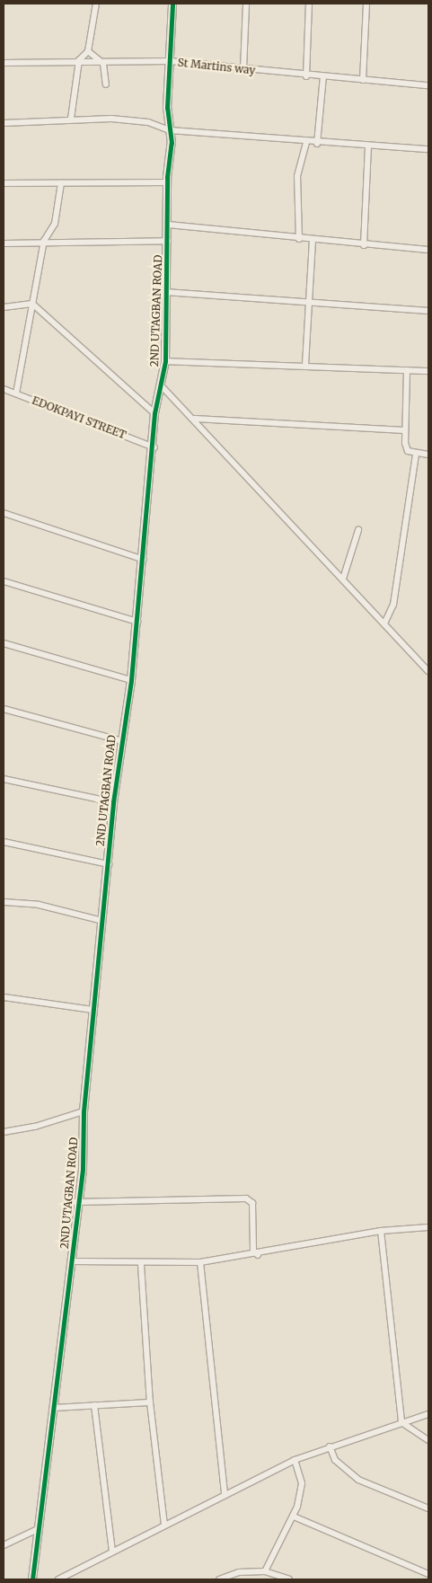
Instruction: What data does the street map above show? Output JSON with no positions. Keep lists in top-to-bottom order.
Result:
{
  "streets": {
    "street": ["St Martins way", "2ND UTAGBAN ROAD", "EDOKPAYI STREET"]
  },
  "crossings": [
    ["St Martins way", "2ND UTAGBAN ROAD"],
    ["2ND UTAGBAN ROAD", "EDOKPAYI STREET"]
  ]
}
